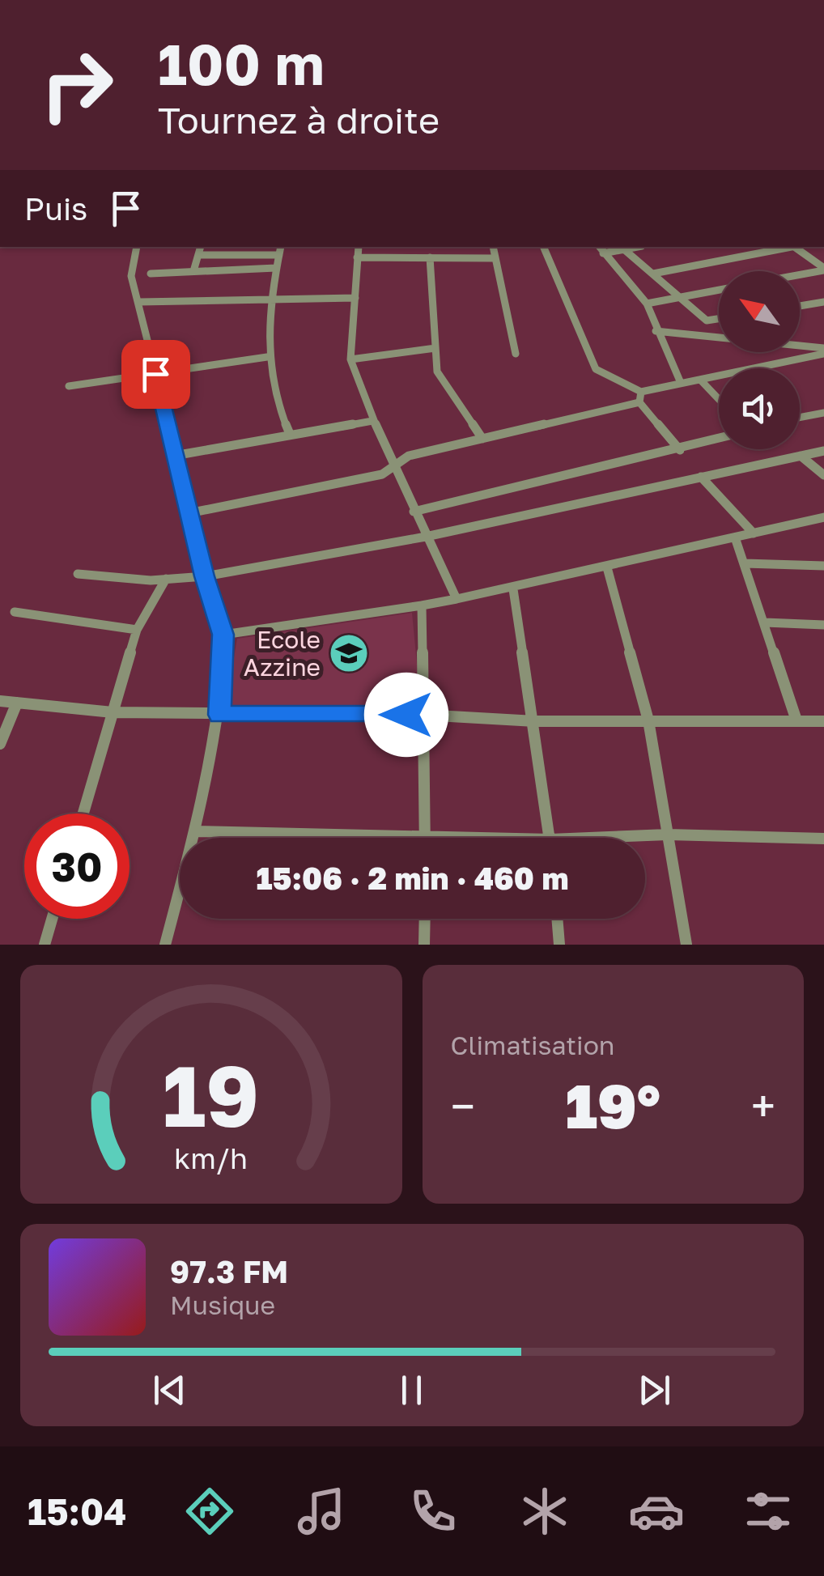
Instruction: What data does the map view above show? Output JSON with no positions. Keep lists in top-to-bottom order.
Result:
{
  "places": {
    "school or university": ["Ecole Azzine"]
  },
  "north": "top left",
  "page": {
    "turn": ["100 m", "Tournez à droite"],
    "then": "Puis",
    "limit": "30",
    "trip": "15:06 · 2 min · 460 m",
    "tile": "Climatisation",
    "heat": ["−", "19°", "+"],
    "song": ["97.3 FM", "Musique"],
    "tabs": "15:04",
    "gauge": ["19", "km/h"]
  }
}
